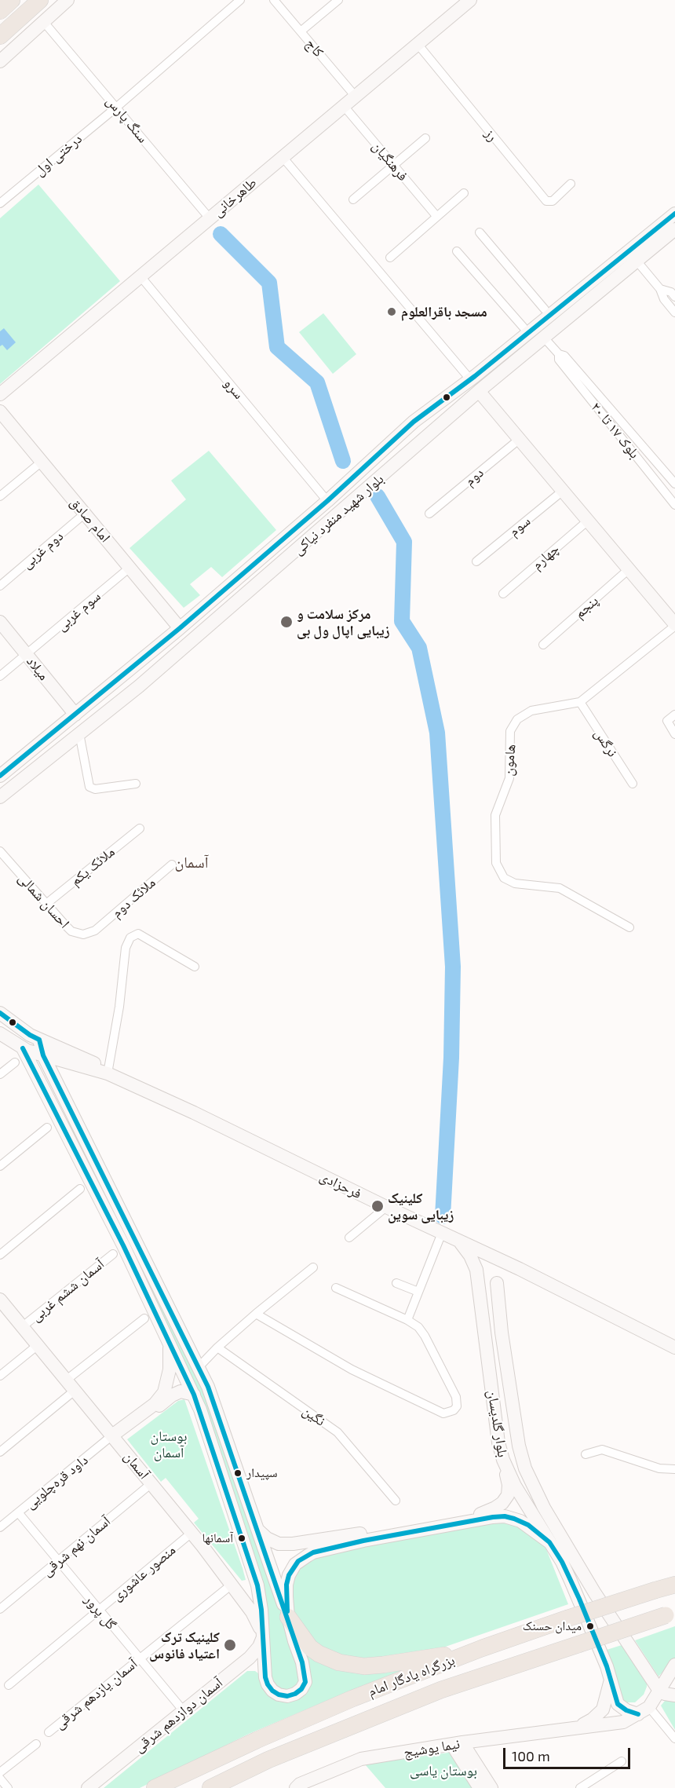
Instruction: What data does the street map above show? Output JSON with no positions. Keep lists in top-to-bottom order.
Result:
{
  "streets": {
    "highway": ["بزرگراه یادگار امام"],
    "street": [
      "کاج",
      "سنگ پارس",
      "رز",
      "درختی اول",
      "فرهنگیان",
      "طاهرخانی",
      "سرو",
      "بلوک ۱۷ تا ۲۰",
      "دوم",
      "بلوار شهید منفرد نیاکی",
      "امام صادق",
      "سوم",
      "دوم غربی",
      "چهارم",
      "پنجم",
      "سوم غربی",
      "میلاد",
      "نرگس",
      "هامون",
      "ملائک یکم",
      "ملائک دوم",
      "احسان شمالی",
      "فرحزادی",
      "آسمان ششم غربی",
      "نگین",
      "بلوار گلدیسان",
      "آسمان",
      "داود قره‌چلویی",
      "آسمان نهم شرقی",
      "منصور عاشوری",
      "گل پرور",
      "آسمان یازدهم شرقی",
      "آسمان دوازدهم شرقی",
      "نیما یوشیج"
    ]
  },
  "crossings": [
    ["کاج", "طاهرخانی"],
    ["سنگ پارس", "درختی اول"],
    ["سنگ پارس", "طاهرخانی"],
    ["رز", "طاهرخانی"],
    ["فرهنگیان", "طاهرخانی"],
    ["طاهرخانی", "سرو"],
    ["سرو", "بلوار شهید منفرد نیاکی"],
    ["بلوار شهید منفرد نیاکی", "امام صادق"],
    ["بلوار شهید منفرد نیاکی", "میلاد"],
    ["امام صادق", "دوم غربی"],
    ["امام صادق", "سوم غربی"],
    ["سوم غربی", "میلاد"],
    ["نرگس", "هامون"],
    ["ملائک یکم", "احسان شمالی"],
    ["ملائک دوم", "احسان شمالی"],
    ["فرحزادی", "بلوار گلدیسان"],
    ["آسمان ششم غربی", "آسمان"],
    ["بلوار گلدیسان", "نیما یوشیج"],
    ["آسمان", "داود قره‌چلویی"],
    ["آسمان", "آسمان نهم شرقی"],
    ["آسمان", "منصور عاشوری"],
    ["آسمان", "آسمان یازدهم شرقی"],
    ["آسمان", "آسمان دوازدهم شرقی"],
    ["داود قره‌چلویی", "گل پرور"],
    ["آسمان نهم شرقی", "گل پرور"],
    ["منصور عاشوری", "گل پرور"],
    ["گل پرور", "آسمان یازدهم شرقی"],
    ["گل پرور", "آسمان دوازدهم شرقی"]
  ],
  "districts": ["آسمان"],
  "parks": ["بوستان آسمان", "بوستان یاسی"],
  "places": [
    "مسجد باقرالعلوم",
    "مرکز سلامت و زیبایی اپال ول بی",
    "کلینیک زیبایی سوین",
    "سپیدار",
    "آسمانها",
    "میدان حسنک",
    "کلینیک ترک اعتیاد فانوس"
  ],
  "scale_bar": "100 m"
}
